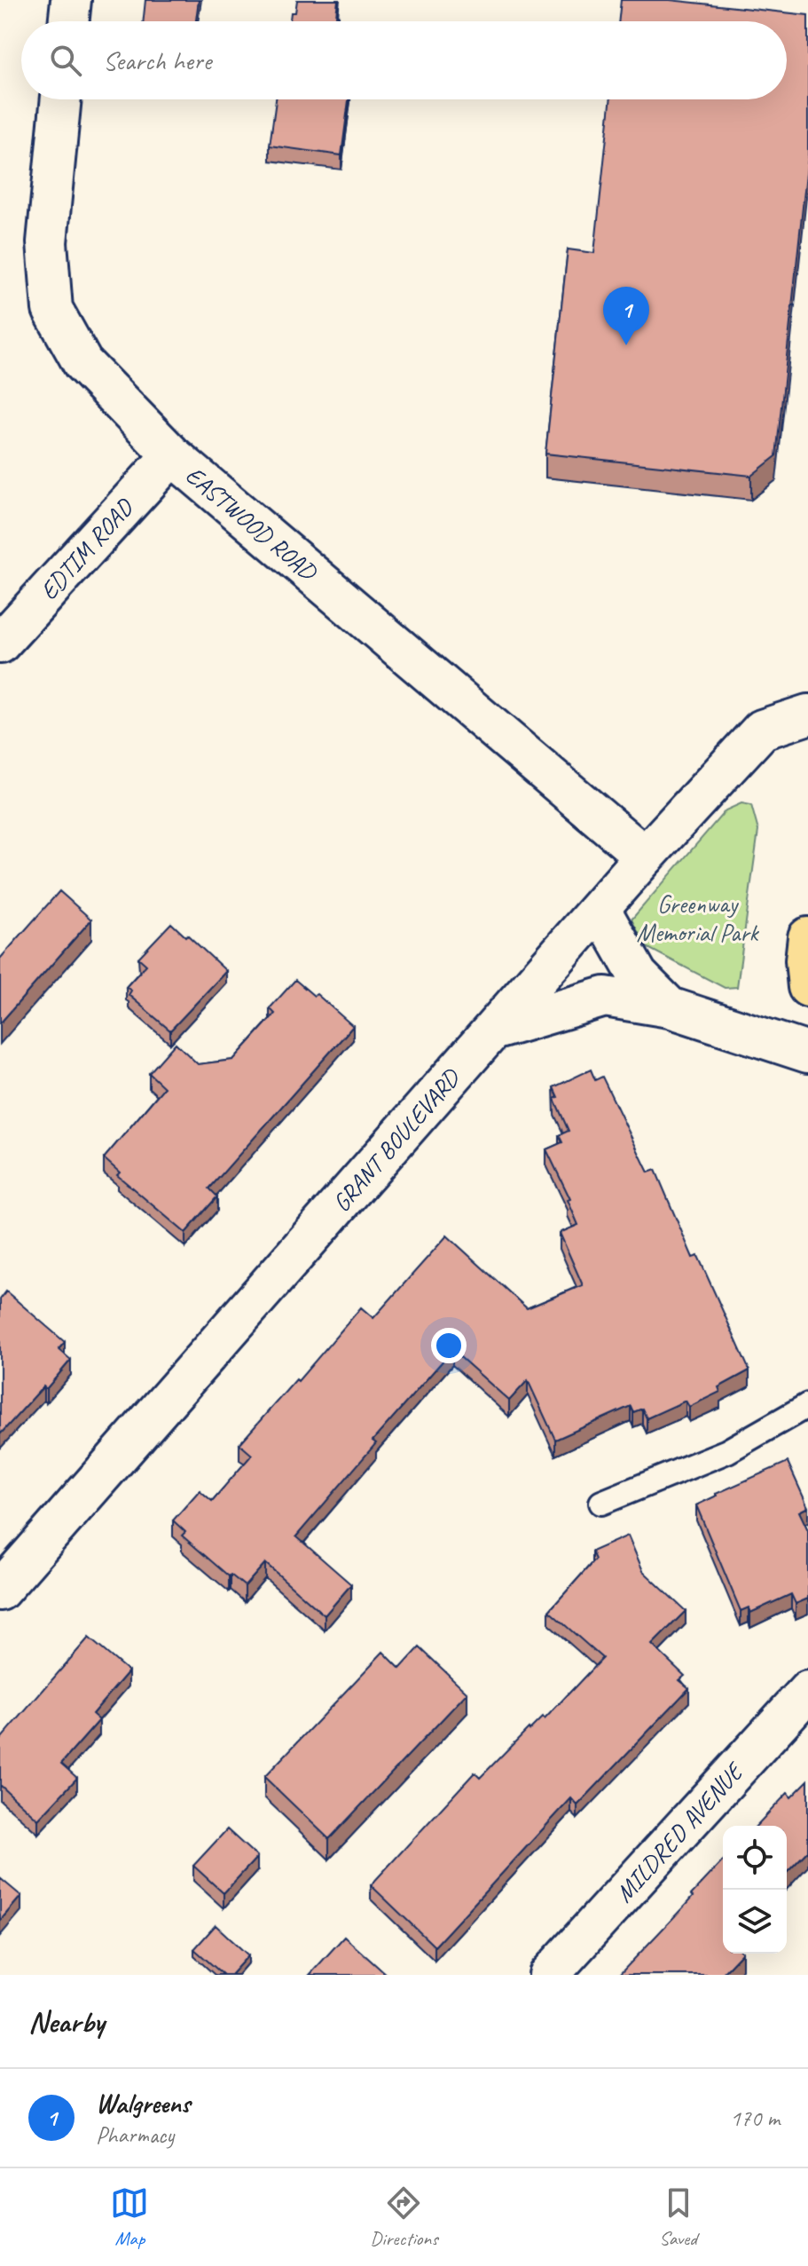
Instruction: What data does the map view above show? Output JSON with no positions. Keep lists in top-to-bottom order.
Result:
{
  "streets": {
    "street": [
      "EASTWOOD ROAD",
      "EDTIM ROAD",
      "GRANT BOULEVARD",
      "MILDRED AVENUE"
    ]
  },
  "crossings": [
    ["EASTWOOD ROAD", "EDTIM ROAD"],
    ["EASTWOOD ROAD", "GRANT BOULEVARD"]
  ],
  "parks": ["Greenway Memorial Park"],
  "page": {
    "search": "Search here",
    "pins": "1",
    "heading": "Nearby",
    "list": [
      {
        "mark": "1",
        "name": "Walgreens",
        "note": "Pharmacy",
        "value": "170 m"
      }
    ],
    "nav": ["Map", "Directions", "Saved"]
  }
}
